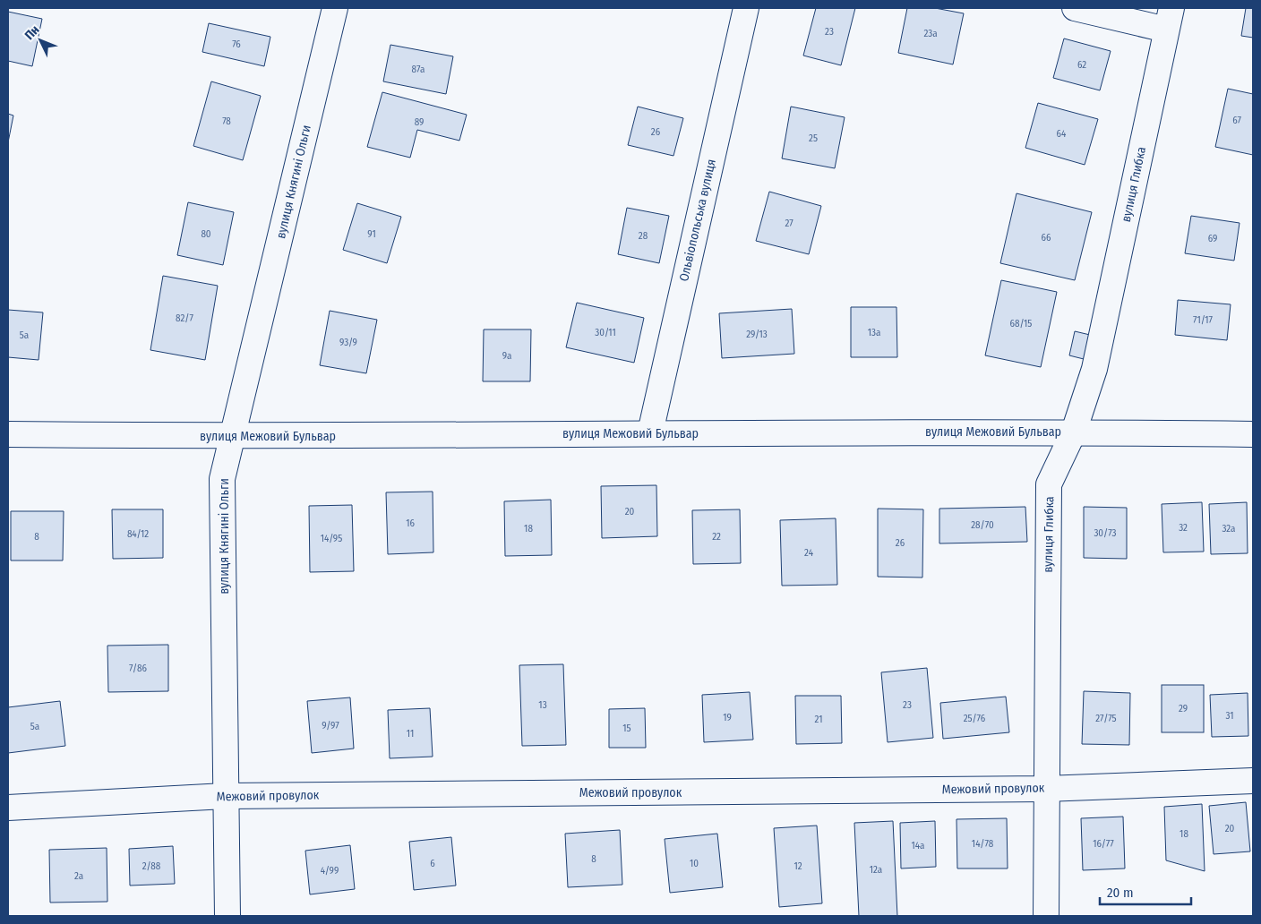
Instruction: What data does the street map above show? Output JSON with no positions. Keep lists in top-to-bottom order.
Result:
{
  "streets": {
    "street": [
      "вулиця Княгині Ольги",
      "вулиця Глибка",
      "Ольвіопольська вулиця",
      "вулиця Межовий Бульвар",
      "Межовий провулок"
    ]
  },
  "crossings": [
    ["вулиця Княгині Ольги", "вулиця Межовий Бульвар"],
    ["вулиця Княгині Ольги", "Межовий провулок"],
    ["вулиця Глибка", "вулиця Межовий Бульвар"],
    ["вулиця Глибка", "Межовий провулок"],
    ["Ольвіопольська вулиця", "вулиця Межовий Бульвар"]
  ],
  "house_numbers": [
    "23",
    "23а",
    "76",
    "62",
    "87а",
    "67",
    "78",
    "89",
    "26",
    "64",
    "25",
    "27",
    "80",
    "91",
    "28",
    "66",
    "69",
    "82/7",
    "71/17",
    "68/15",
    "30/11",
    "13а",
    "29/13",
    "5а",
    "93/9",
    "9а",
    "20",
    "16",
    "28/70",
    "32",
    "18",
    "32а",
    "30/73",
    "84/12",
    "8",
    "22",
    "14/95",
    "26",
    "24",
    "7/86",
    "13",
    "23",
    "29",
    "31",
    "19",
    "25/76",
    "27/75",
    "21",
    "9/97",
    "5а",
    "15",
    "11",
    "20",
    "18",
    "14/78",
    "16/77",
    "14а",
    "8",
    "6",
    "10",
    "2/88",
    "12",
    "12а",
    "4/99",
    "2а"
  ],
  "scale_bar": "20 m",
  "north": "top left"
}
